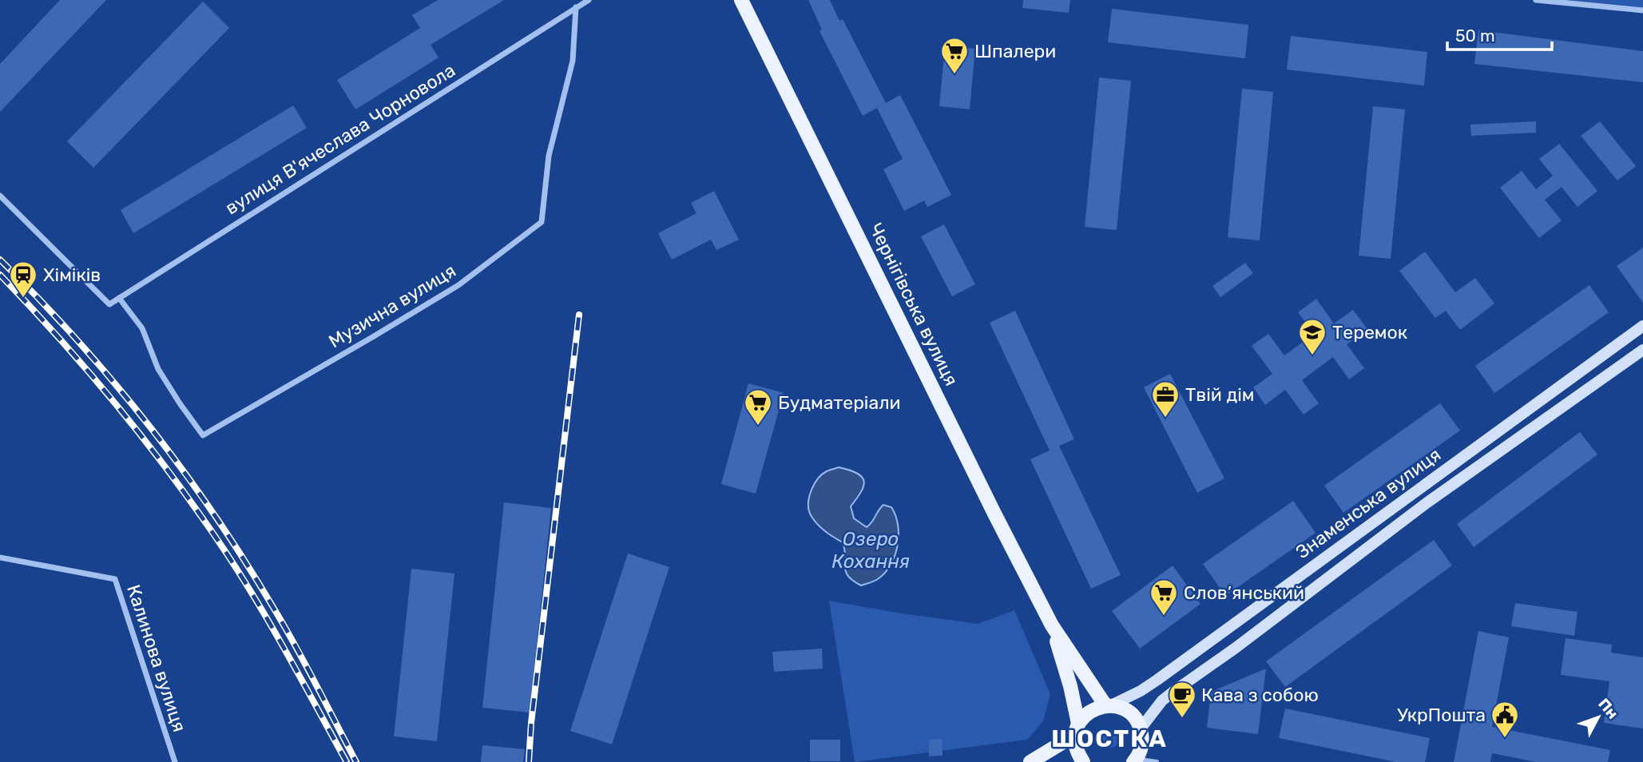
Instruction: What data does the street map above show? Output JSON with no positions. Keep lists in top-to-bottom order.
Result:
{
  "streets": {
    "main road": ["Чернігівська вулиця", "Знаменська вулиця"],
    "street": ["вулиця В'ячеслава Чорновола", "Музична вулиця", "Калинова вулиця"]
  },
  "crossings": [
    ["вулиця В'ячеслава Чорновола", "Музична вулиця"],
    ["Чернігівська вулиця", "Знаменська вулиця"]
  ],
  "districts": ["ШОСТКА"],
  "water": ["Озеро Кохання"],
  "places": {
    "supermarket": ["Шпалери", "Будматеріали", "Слов’янський"],
    "station": ["Хіміків"],
    "school or university": ["Теремок"],
    "office": ["Твій дім"],
    "cafe": ["Кава з собою"],
    "public building": ["УкрПошта"]
  },
  "scale_bar": "50 m",
  "north": "top right"
}
